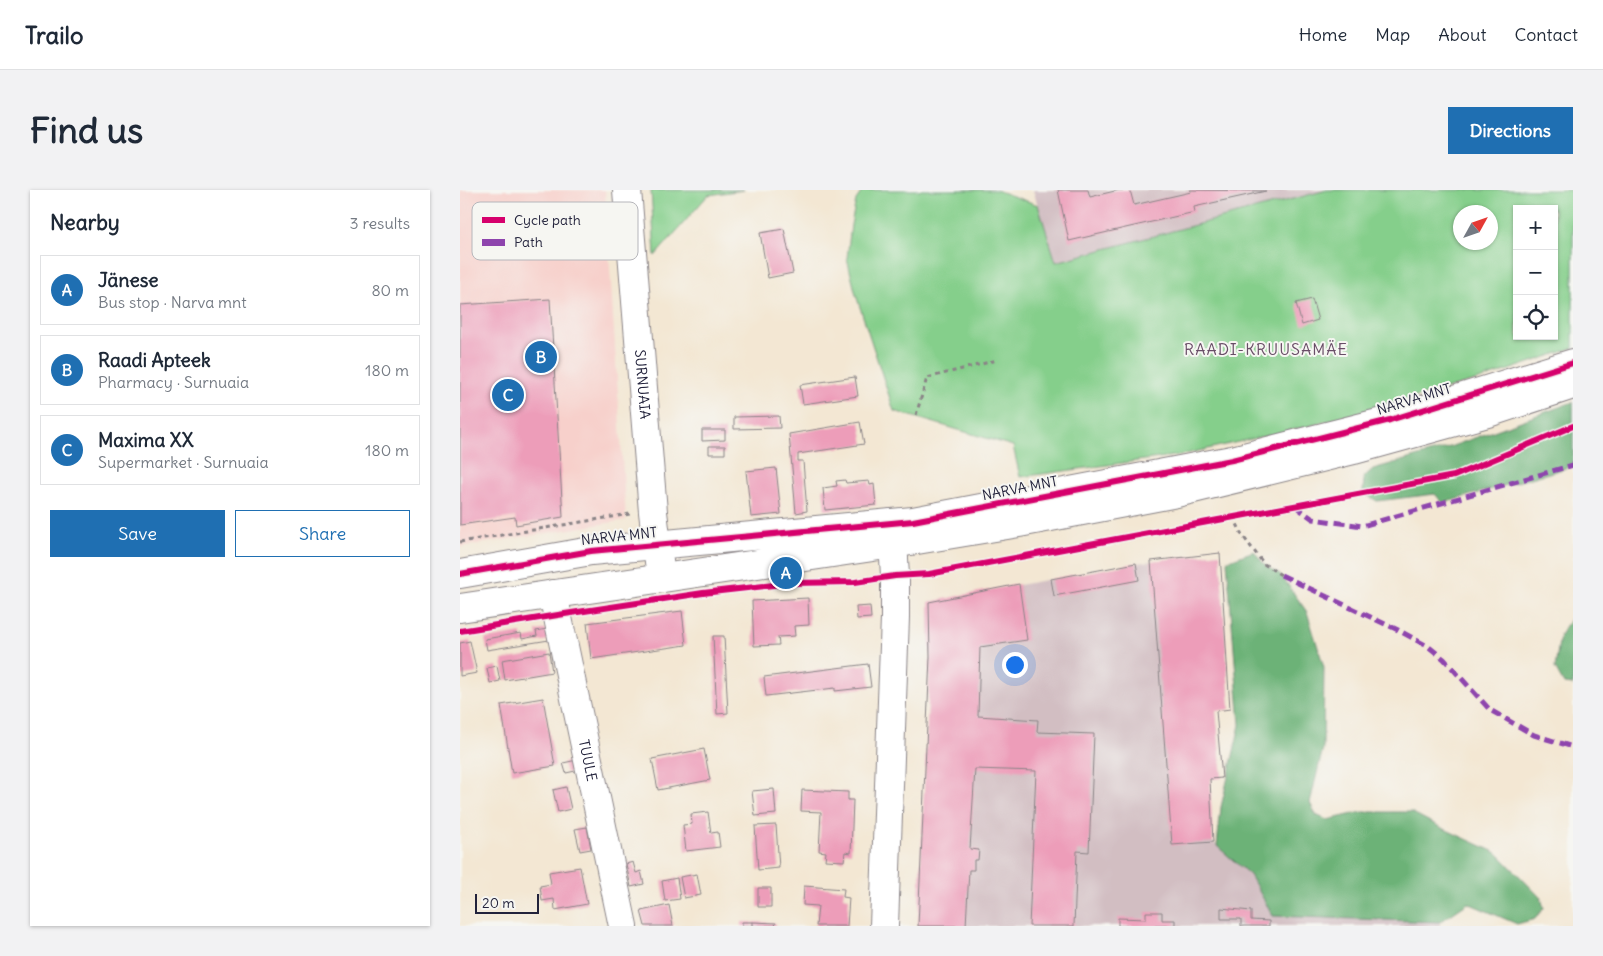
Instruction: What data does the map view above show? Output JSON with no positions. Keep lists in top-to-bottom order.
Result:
{
  "streets": {
    "main road": ["SURNUAIA", "NARVA MNT", "TUULE"]
  },
  "crossings": [
    ["SURNUAIA", "NARVA MNT"],
    ["NARVA MNT", "TUULE"]
  ],
  "districts": ["RAADI-KRUUSAMÄE"],
  "legend": ["Cycle path", "Path"],
  "scale_bar": "20 m",
  "north": "top right",
  "page": {
    "header": "Trailo",
    "nav": [
      "Home",
      "Map",
      "About",
      "Contact"
    ],
    "buttons": [
      "Directions",
      ["Save", "Share"]
    ],
    "title": "Find us",
    "heading": ["Nearby", "3 results"],
    "map_buttons": ["+", "−"],
    "list": [
      {
        "mark": "A",
        "name": "Jänese",
        "note": "Bus stop · Narva mnt",
        "value": "80 m"
      },
      {
        "mark": "B",
        "name": "Raadi Apteek",
        "note": "Pharmacy · Surnuaia",
        "value": "180 m"
      },
      {
        "mark": "C",
        "name": "Maxima XX",
        "note": "Supermarket · Surnuaia",
        "value": "180 m"
      }
    ],
    "pins": ["B", "C", "A"],
    "scale": "20 m"
  }
}
